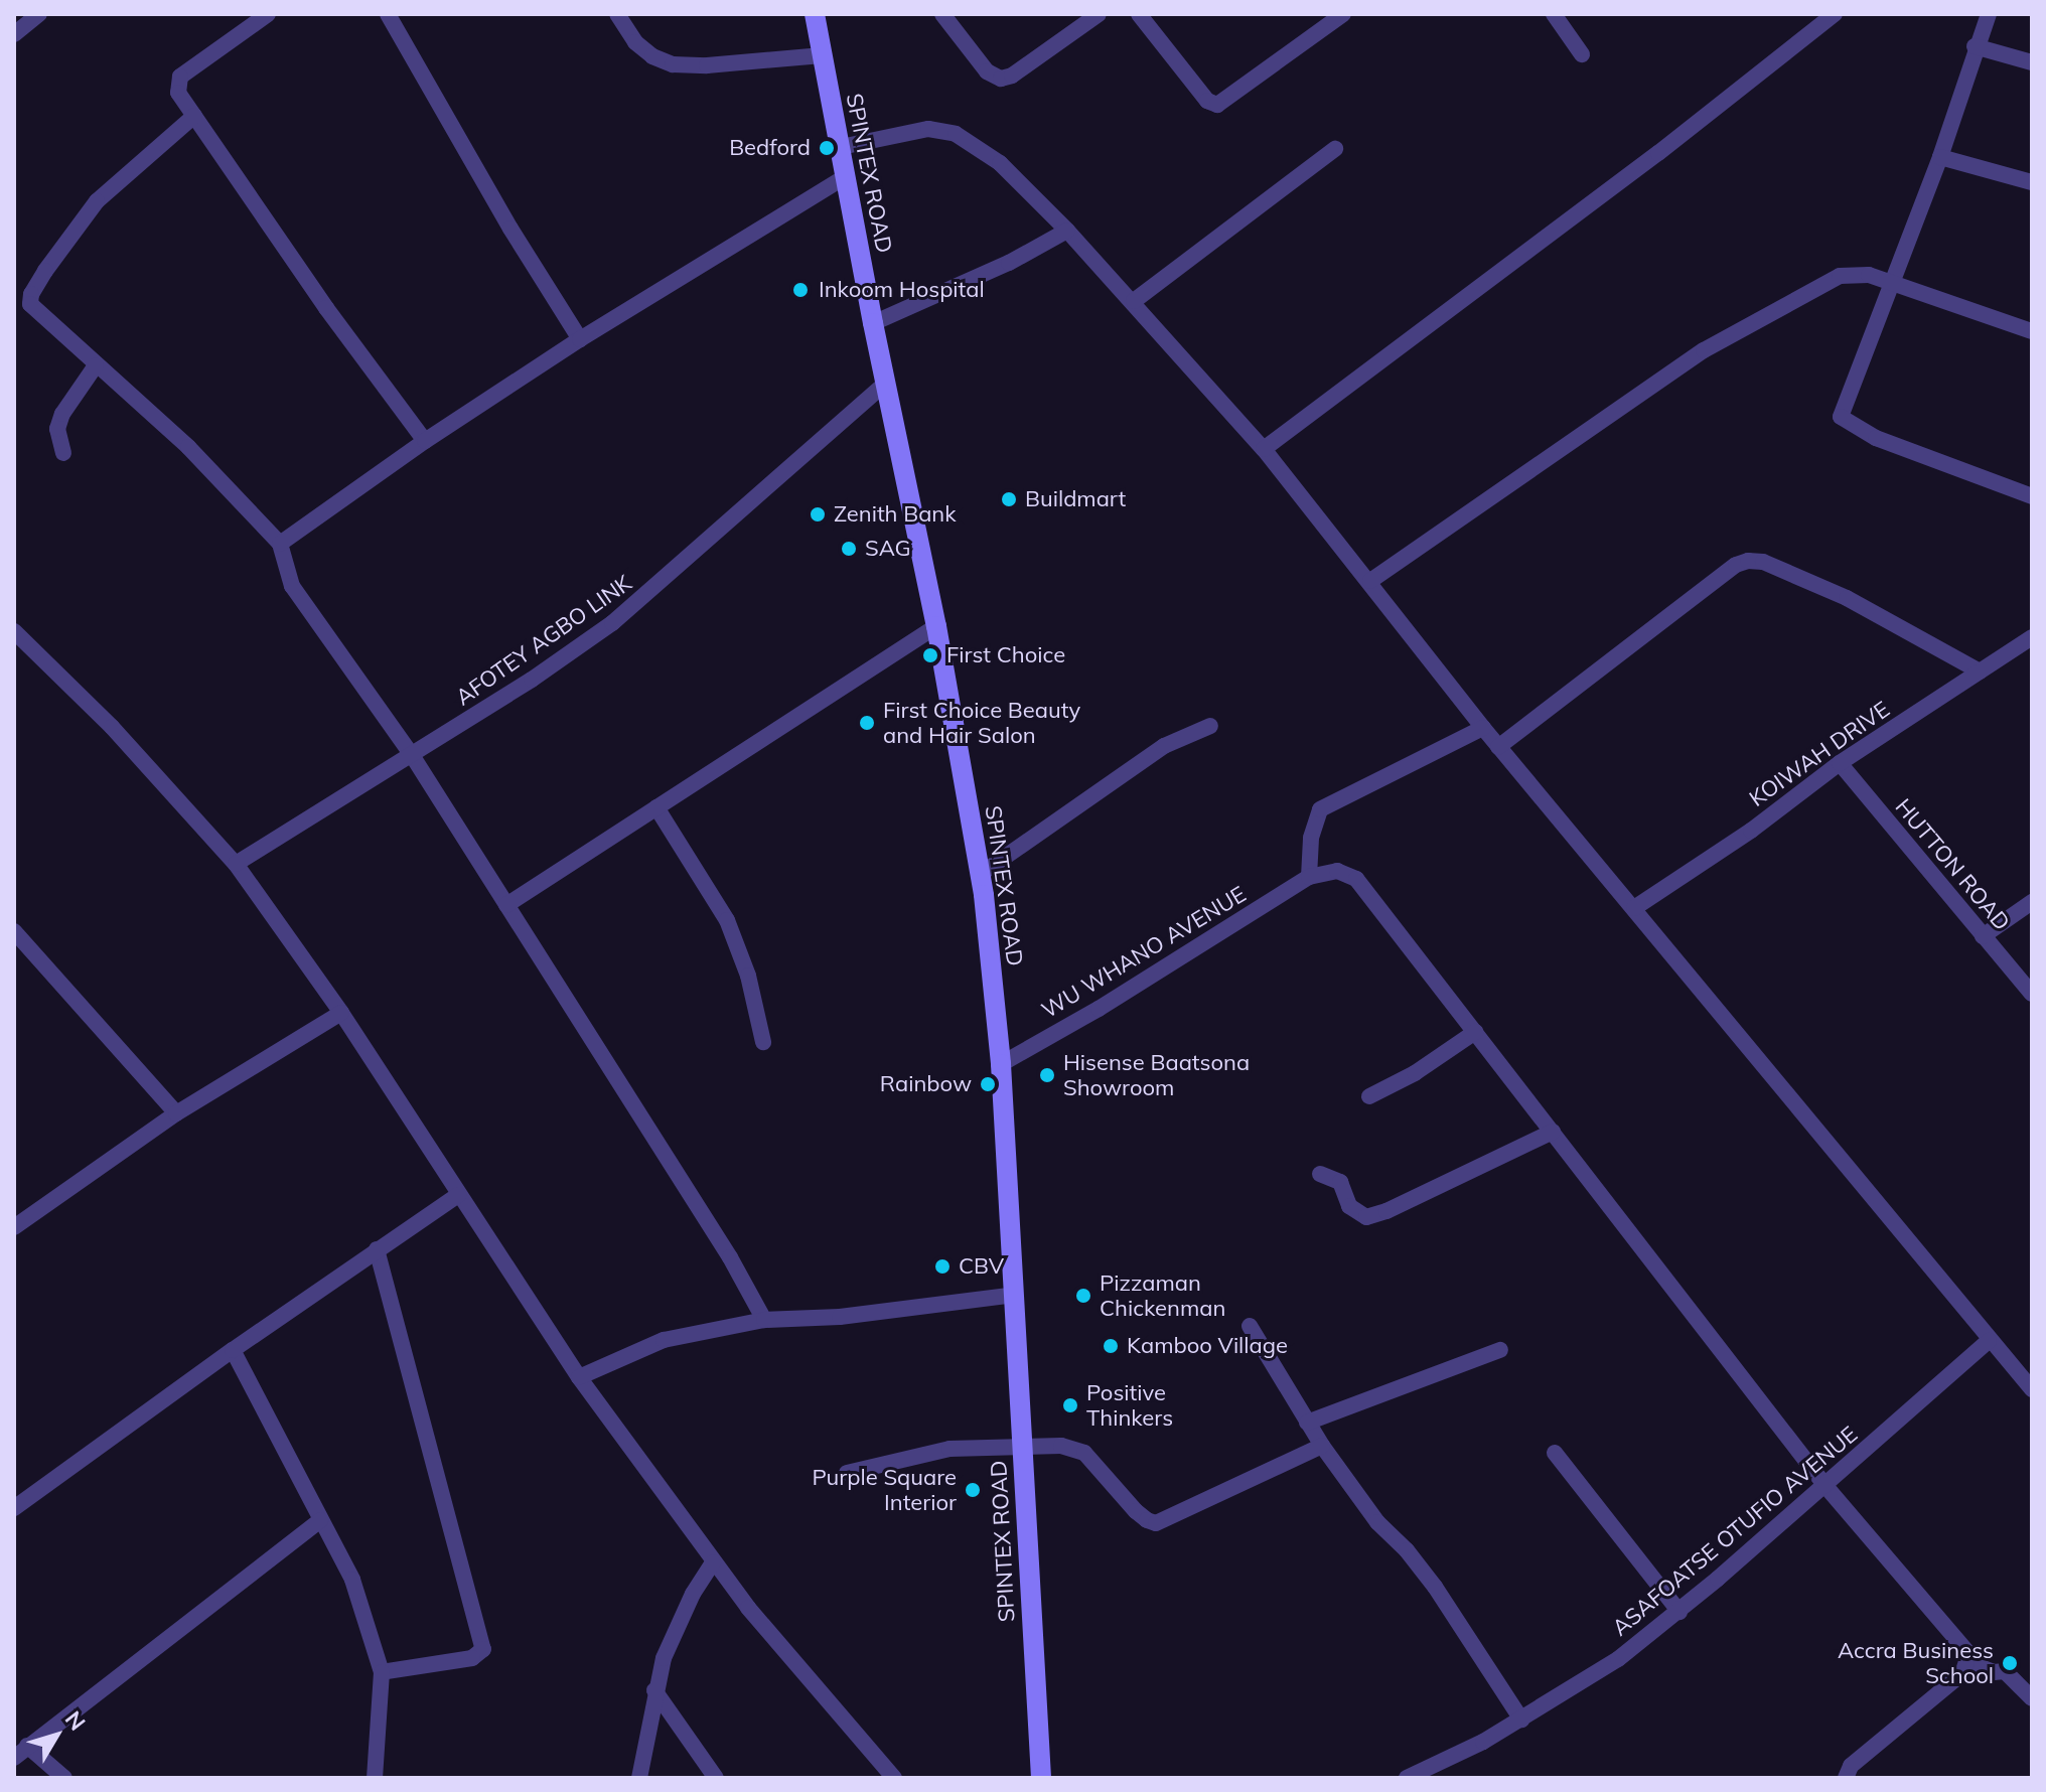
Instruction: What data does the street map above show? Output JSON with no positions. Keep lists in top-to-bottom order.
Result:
{
  "streets": {
    "main road": ["SPINTEX ROAD"],
    "street": [
      "AFOTEY AGBO LINK",
      "KOIWAH DRIVE",
      "HUTTON ROAD",
      "WU WHANO AVENUE",
      "ASAFOATSE OTUFIO AVENUE"
    ]
  },
  "crossings": [
    ["SPINTEX ROAD", "AFOTEY AGBO LINK"],
    ["SPINTEX ROAD", "WU WHANO AVENUE"],
    ["KOIWAH DRIVE", "HUTTON ROAD"]
  ],
  "places": [
    "Bedford",
    "Inkoom Hospital",
    "Buildmart",
    "Zenith Bank",
    "SAG",
    "First Choice",
    "First Choice Beauty and Hair Salon",
    "Hisense Baatsona Showroom",
    "Rainbow",
    "CBV",
    "Pizzaman Chickenman",
    "Kamboo Village",
    "Positive Thinkers",
    "Purple Square Interior",
    "Accra Business School"
  ],
  "north": "top right"
}
